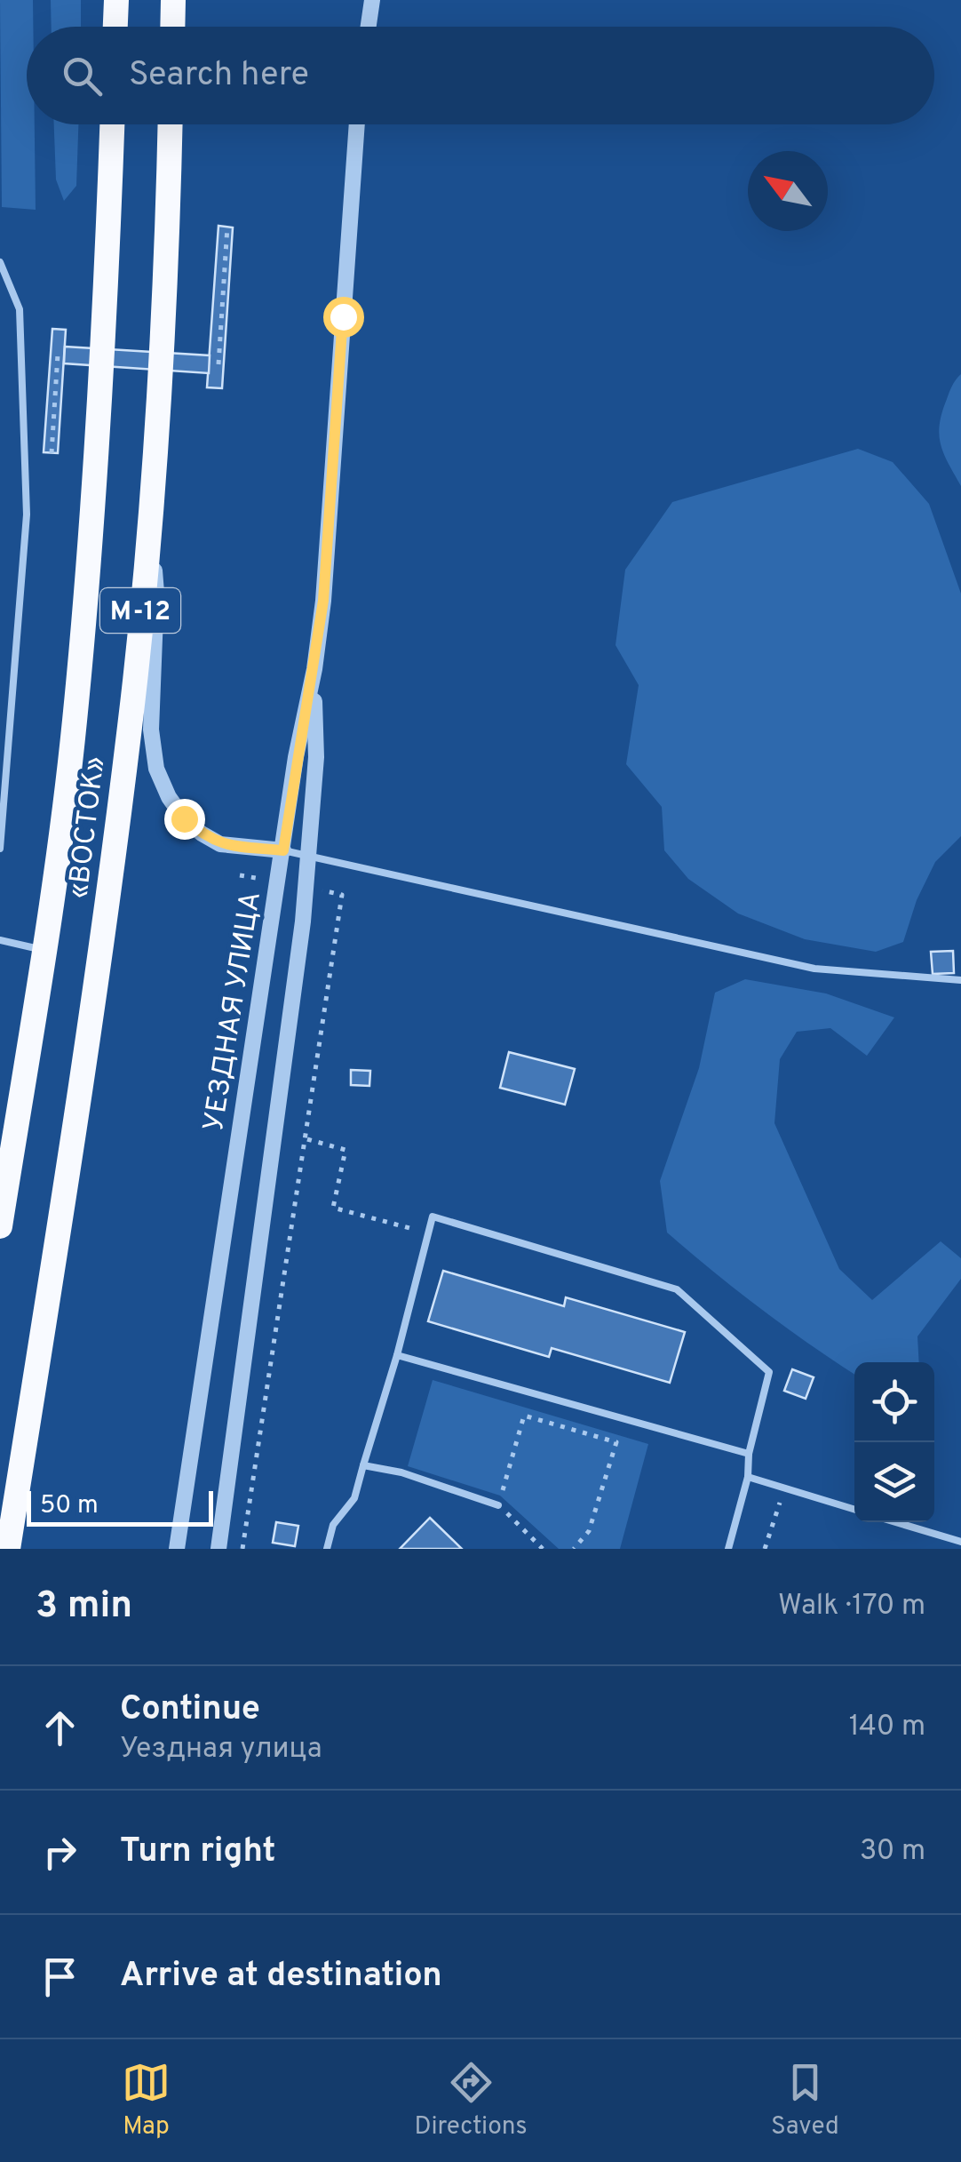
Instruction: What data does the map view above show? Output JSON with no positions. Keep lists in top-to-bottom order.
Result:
{
  "streets": {
    "highway": ["М-12", "«ВОСТОК»"],
    "street": ["УЕЗДНАЯ УЛИЦА"]
  },
  "scale_bar": "50 m",
  "north": "top left",
  "page": {
    "search": "Search here",
    "scale": "50 m",
    "heading": ["3 min", "Walk · 170 m"],
    "list": [
      ["Continue", "Уездная улица", "140 m"],
      ["Turn right", "30 m"],
      "Arrive at destination"
    ],
    "nav": ["Map", "Directions", "Saved"]
  }
}
